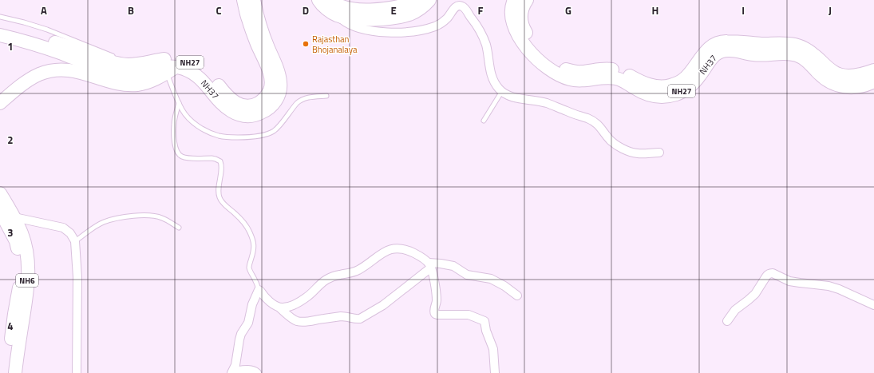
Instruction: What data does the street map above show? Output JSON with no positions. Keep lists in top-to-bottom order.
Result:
{
  "streets": {
    "highway": ["NH27", "NH37", "NH6"]
  },
  "places": ["Rajasthan Bhojanalaya"],
  "grid": {
    "columns": [
      "A",
      "B",
      "C",
      "D",
      "E",
      "F",
      "G",
      "H",
      "I",
      "J"
    ],
    "rows": [
      "1",
      "2",
      "3",
      "4"
    ]
  }
}
